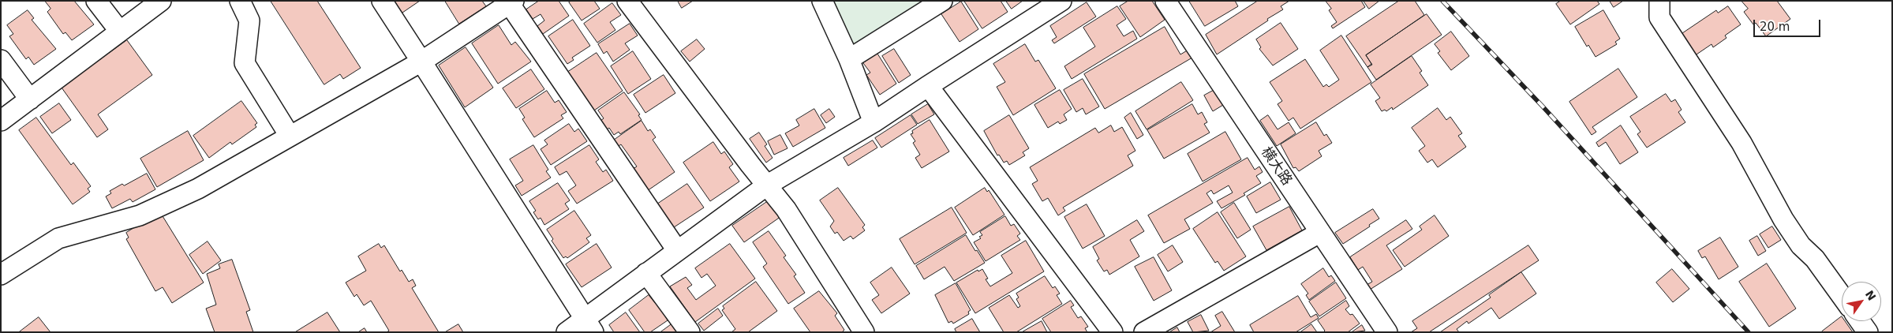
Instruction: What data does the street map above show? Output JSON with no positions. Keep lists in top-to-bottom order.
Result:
{
  "streets": {
    "street": ["横大路"]
  },
  "scale_bar": "20 m",
  "north": "top right"
}
